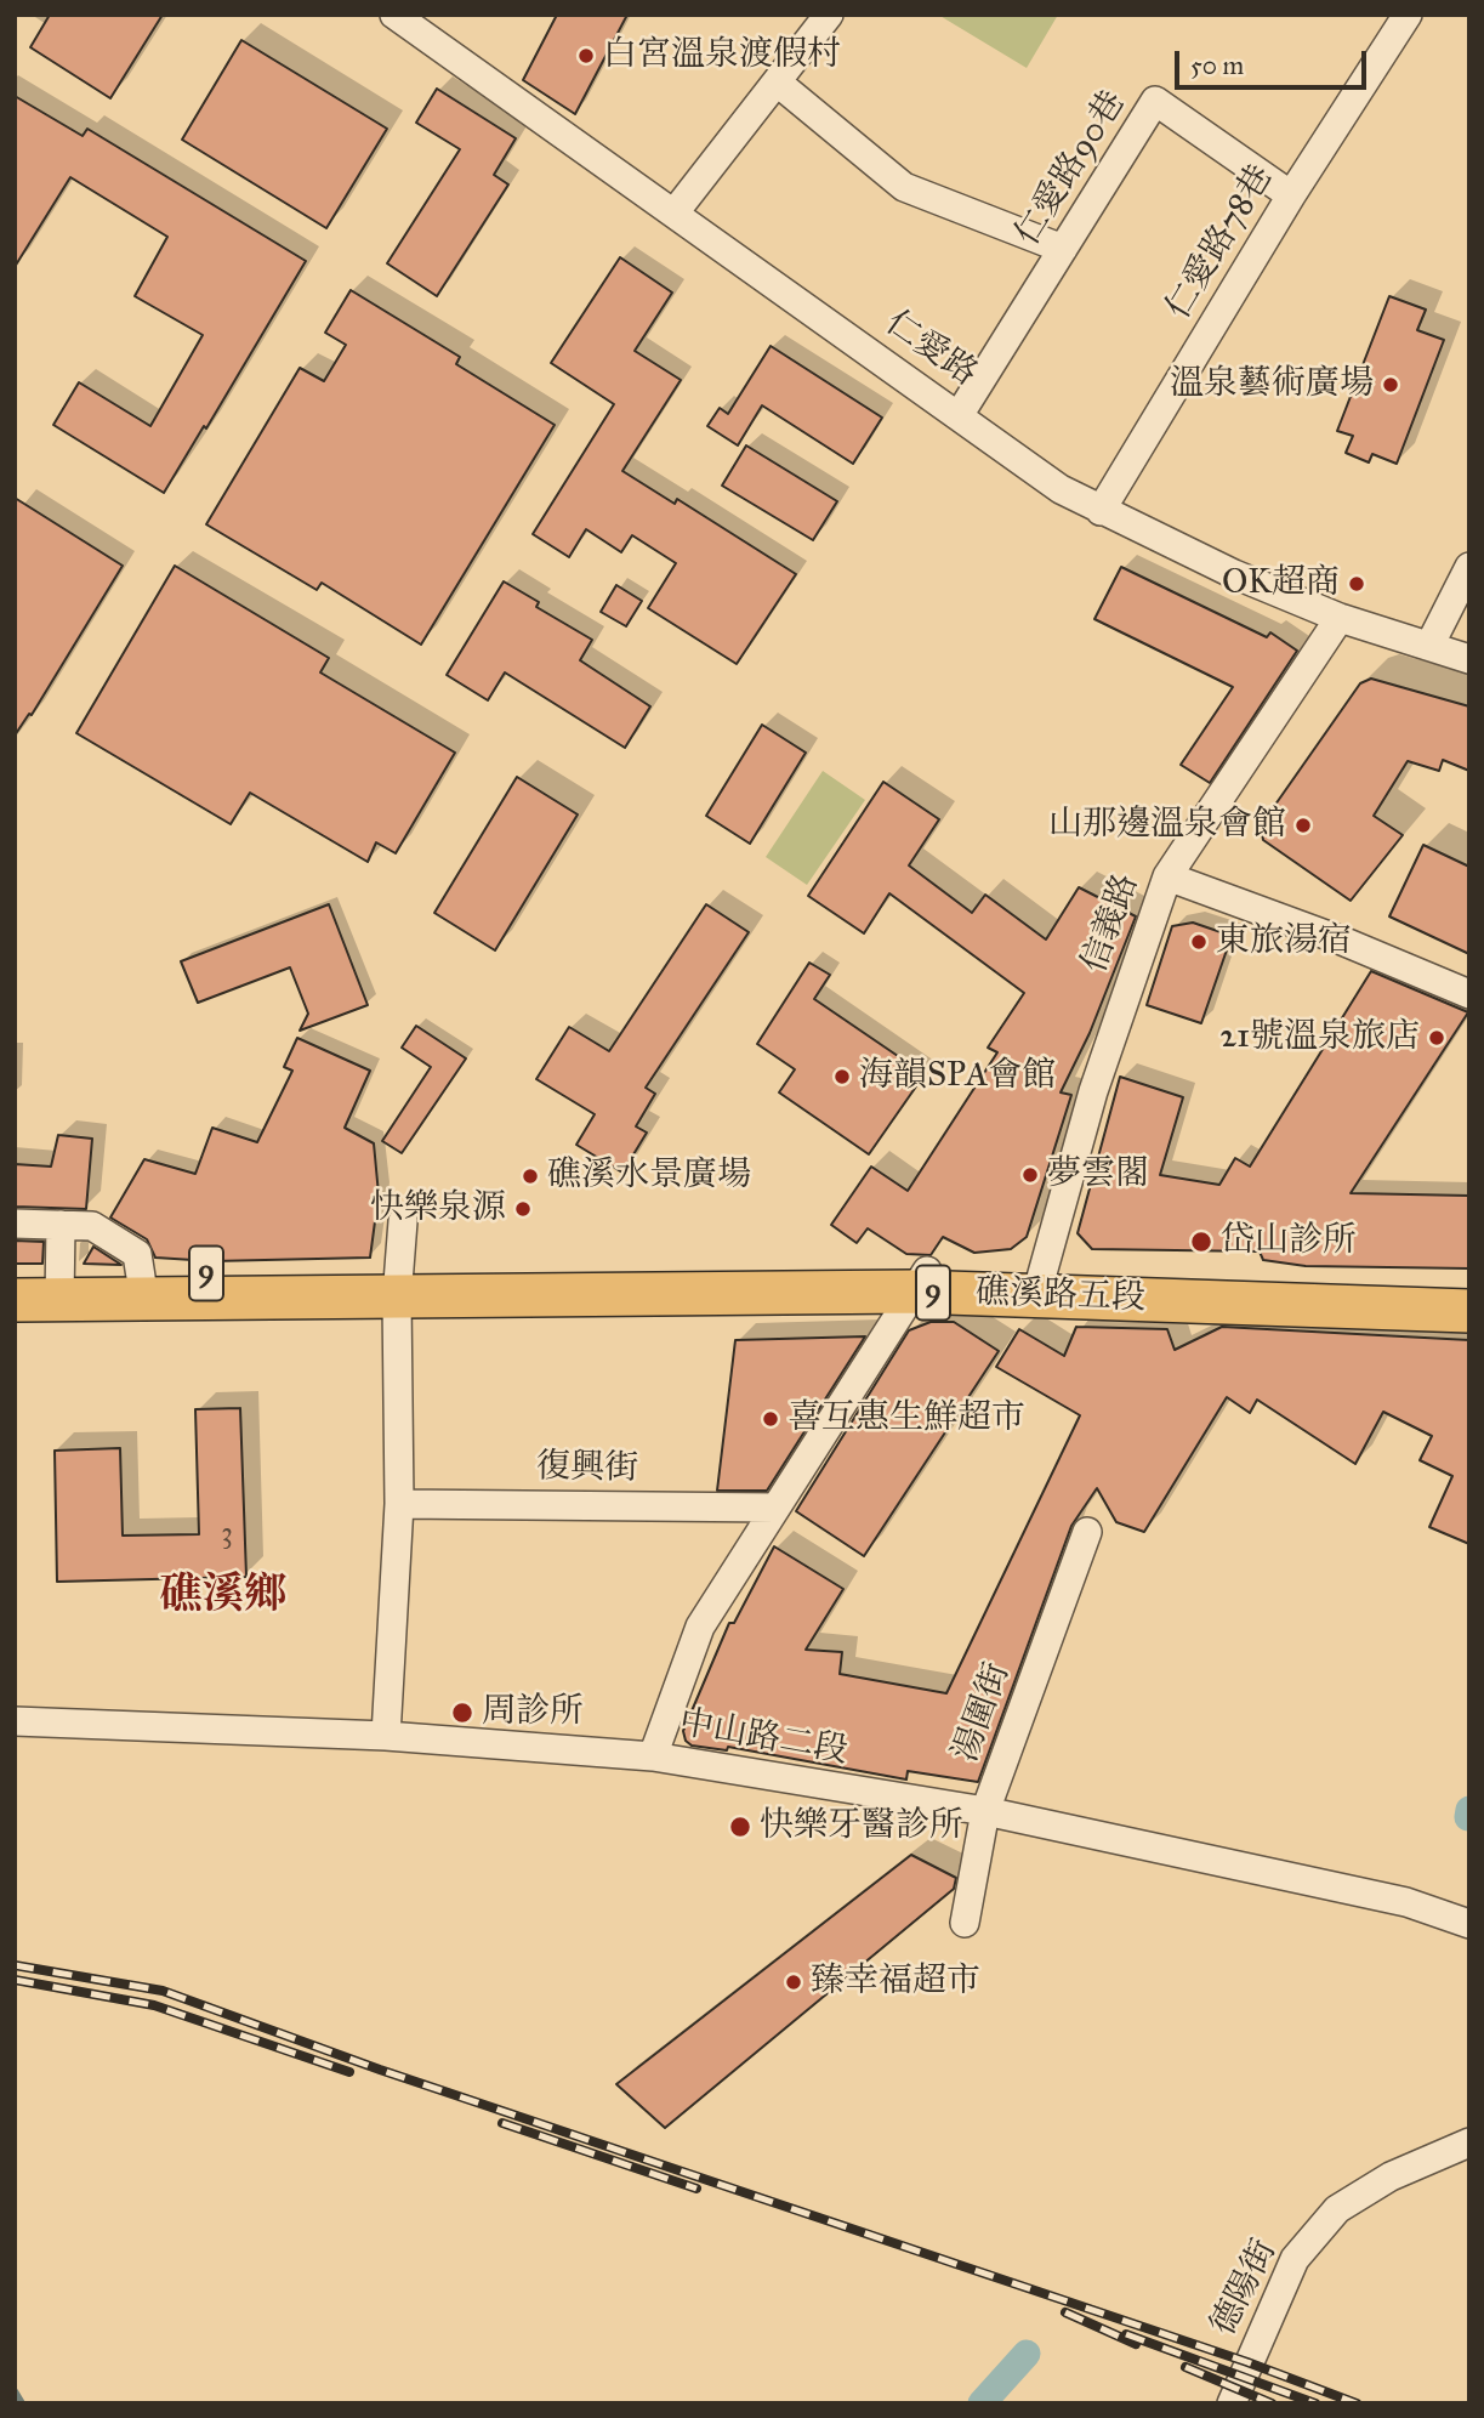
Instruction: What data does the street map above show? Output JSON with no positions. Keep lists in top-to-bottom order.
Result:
{
  "streets": {
    "main road": ["9", "礁溪路五段"],
    "street": [
      "仁愛路90巷",
      "仁愛路78巷",
      "仁愛路",
      "信義路",
      "復興街",
      "湯圍街",
      "中山路二段",
      "德陽街"
    ]
  },
  "crossings": [
    ["仁愛路90巷", "仁愛路78巷"],
    ["仁愛路90巷", "仁愛路"],
    ["仁愛路78巷", "仁愛路"],
    ["仁愛路", "信義路"],
    ["信義路", "礁溪路五段"],
    ["9", "礁溪路五段"],
    ["湯圍街", "中山路二段"]
  ],
  "districts": ["礁溪鄉"],
  "places": [
    "白宮溫泉渡假村",
    "溫泉藝術廣場",
    "OK超商",
    "山那邊溫泉會館",
    "東旅湯宿",
    "21號溫泉旅店",
    "海韻SPA會館",
    "夢雲閣",
    "礁溪水景廣場",
    "快樂泉源",
    "岱山診所",
    "喜互惠生鮮超市",
    "周診所",
    "快樂牙醫診所",
    "臻幸福超市"
  ],
  "house_numbers": ["3"],
  "scale_bar": "50 m"
}
